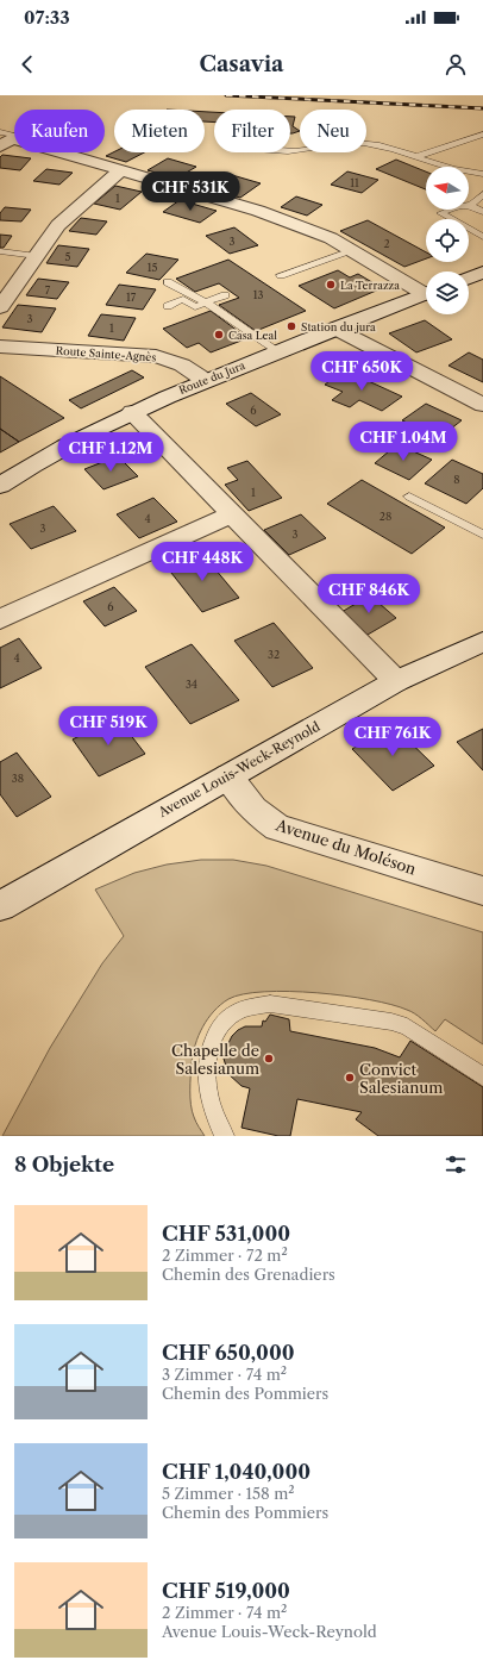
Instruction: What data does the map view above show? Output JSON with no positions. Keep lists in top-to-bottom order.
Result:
{
  "streets": {
    "street": [
      "Route Sainte-Agnès",
      "Route du Jura",
      "Avenue Louis-Weck-Reynold",
      "Avenue du Moléson"
    ]
  },
  "crossings": [
    ["Route Sainte-Agnès", "Route du Jura"],
    ["Avenue Louis-Weck-Reynold", "Avenue du Moléson"]
  ],
  "places": [
    "La Terrazza",
    "Station du jura",
    "Casa Leal",
    "Chapelle de Salesianum",
    "Convict Salesianum"
  ],
  "house_numbers": [
    "11",
    "1",
    "3",
    "2",
    "5",
    "15",
    "7",
    "13",
    "17",
    "3",
    "1",
    "6",
    "8",
    "1",
    "28",
    "4",
    "3",
    "3",
    "6",
    "32",
    "4",
    "34",
    "38"
  ],
  "north": "left",
  "page": {
    "status": "07:33",
    "header": "Casavia",
    "chip": [
      "Kaufen",
      "Mieten",
      "Filter",
      "Neu"
    ],
    "price": [
      "CHF 531K",
      "CHF 650K",
      "CHF 1.04M",
      "CHF 1.12M",
      "CHF 448K",
      "CHF 846K",
      "CHF 519K",
      "CHF 761K"
    ],
    "heading": "8 Objekte",
    "list": [
      {
        "name": "CHF 531,000",
        "note": "2 Zimmer · 72 m² · Chemin des Grenadiers"
      },
      {
        "name": "CHF 650,000",
        "note": "3 Zimmer · 74 m² · Chemin des Pommiers"
      },
      {
        "name": "CHF 1,040,000",
        "note": "5 Zimmer · 158 m² · Chemin des Pommiers"
      },
      {
        "name": "CHF 519,000",
        "note": "2 Zimmer · 74 m² · Avenue Louis-Weck-Reynold"
      }
    ]
  }
}
